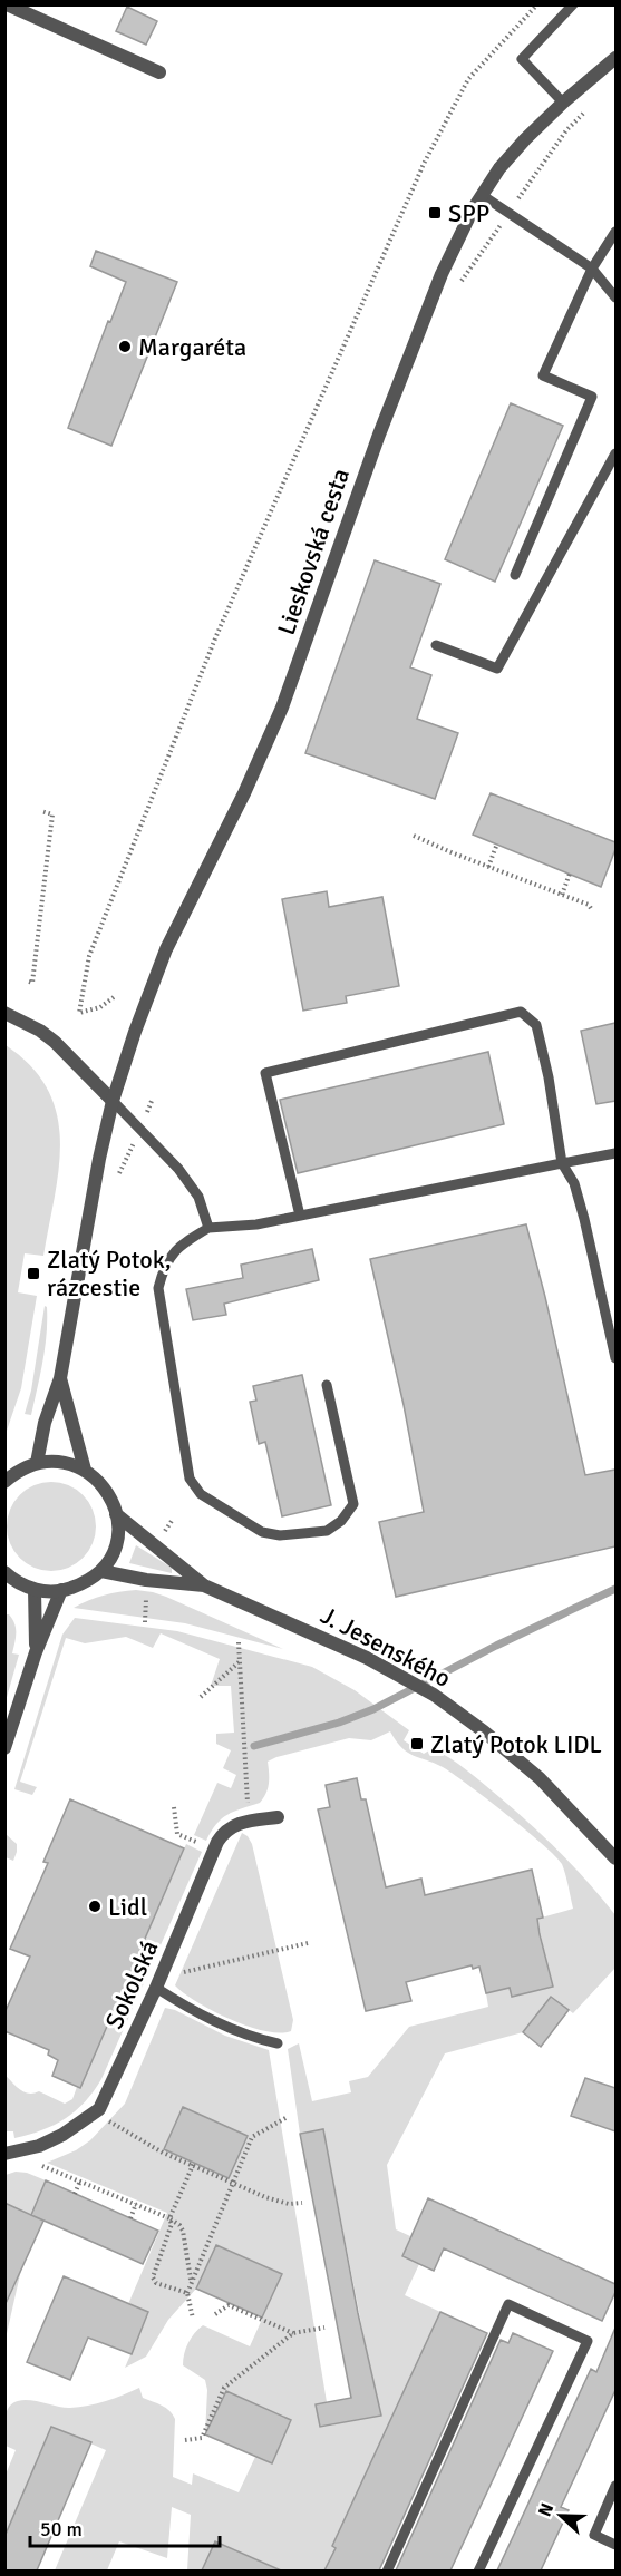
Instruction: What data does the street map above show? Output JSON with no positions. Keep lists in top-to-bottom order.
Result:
{
  "streets": {
    "street": ["Lieskovská cesta", "J. Jesenského", "Sokolská"]
  },
  "crossings": [
    ["Lieskovská cesta", "J. Jesenského"]
  ],
  "places": {
    "transit": ["SPP", "Zlatý Potok, rázcestie", "Zlatý Potok LIDL"],
    "other": ["Margaréta", "Lidl"]
  },
  "scale_bar": "50 m",
  "north": "left"
}
